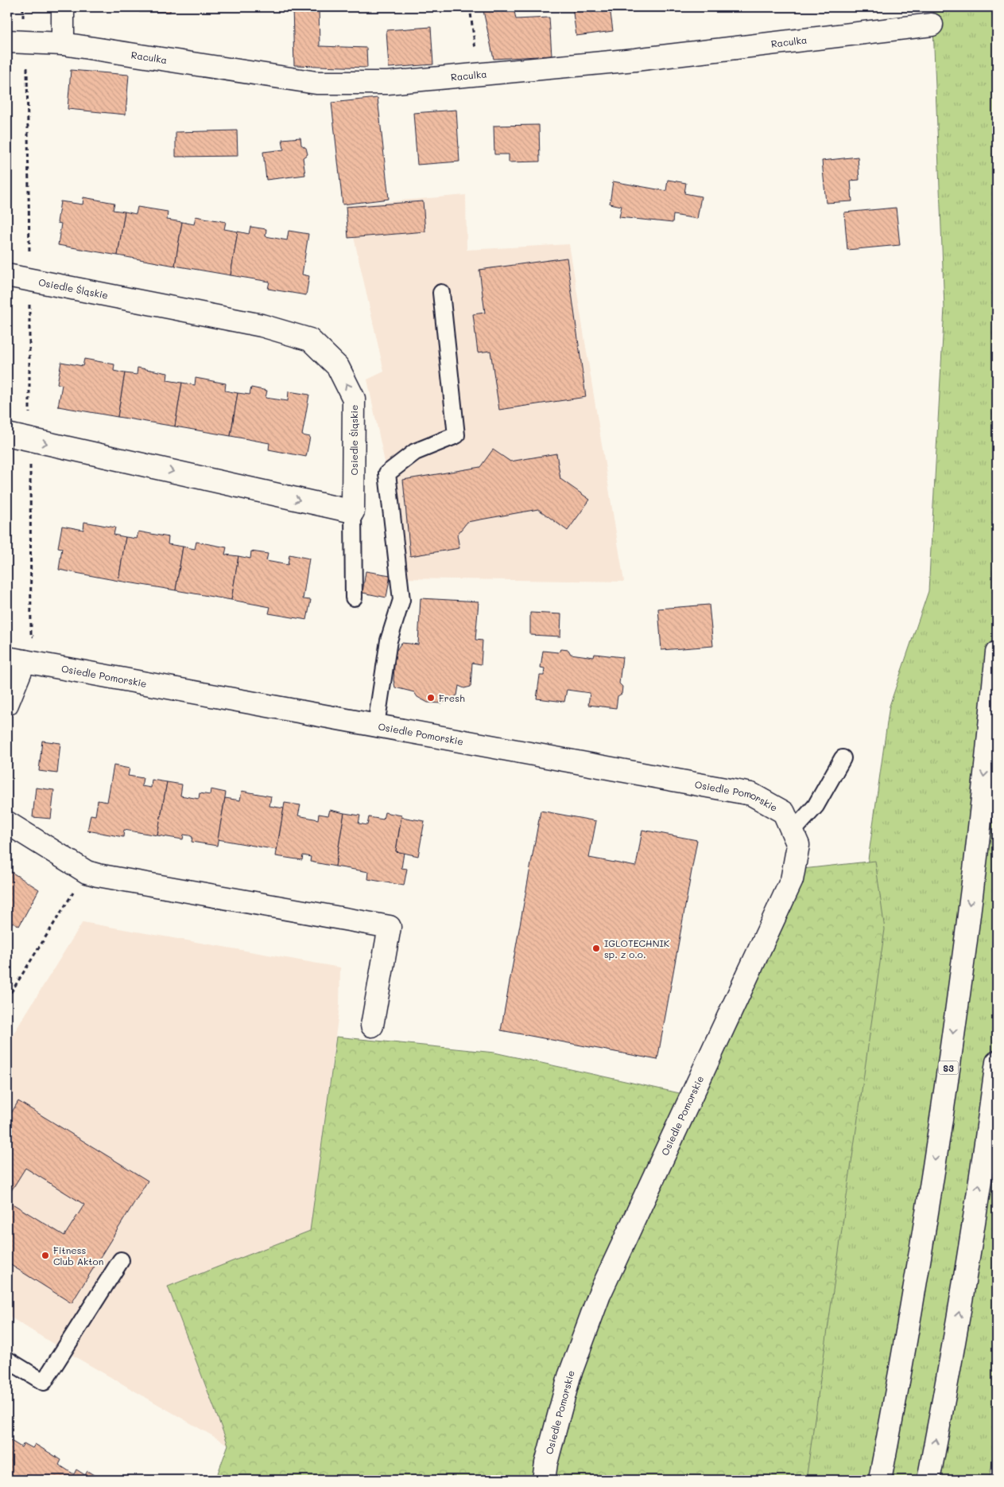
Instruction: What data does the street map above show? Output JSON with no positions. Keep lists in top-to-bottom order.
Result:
{
  "streets": {
    "main road": [
      "Raculka",
      "Osiedle Śląskie",
      "Osiedle Pomorskie",
      "S3"
    ]
  },
  "places": ["Fresh", "IGLOTECHNIK sp. z o.o.", "Fitness Club Akton"]
}
